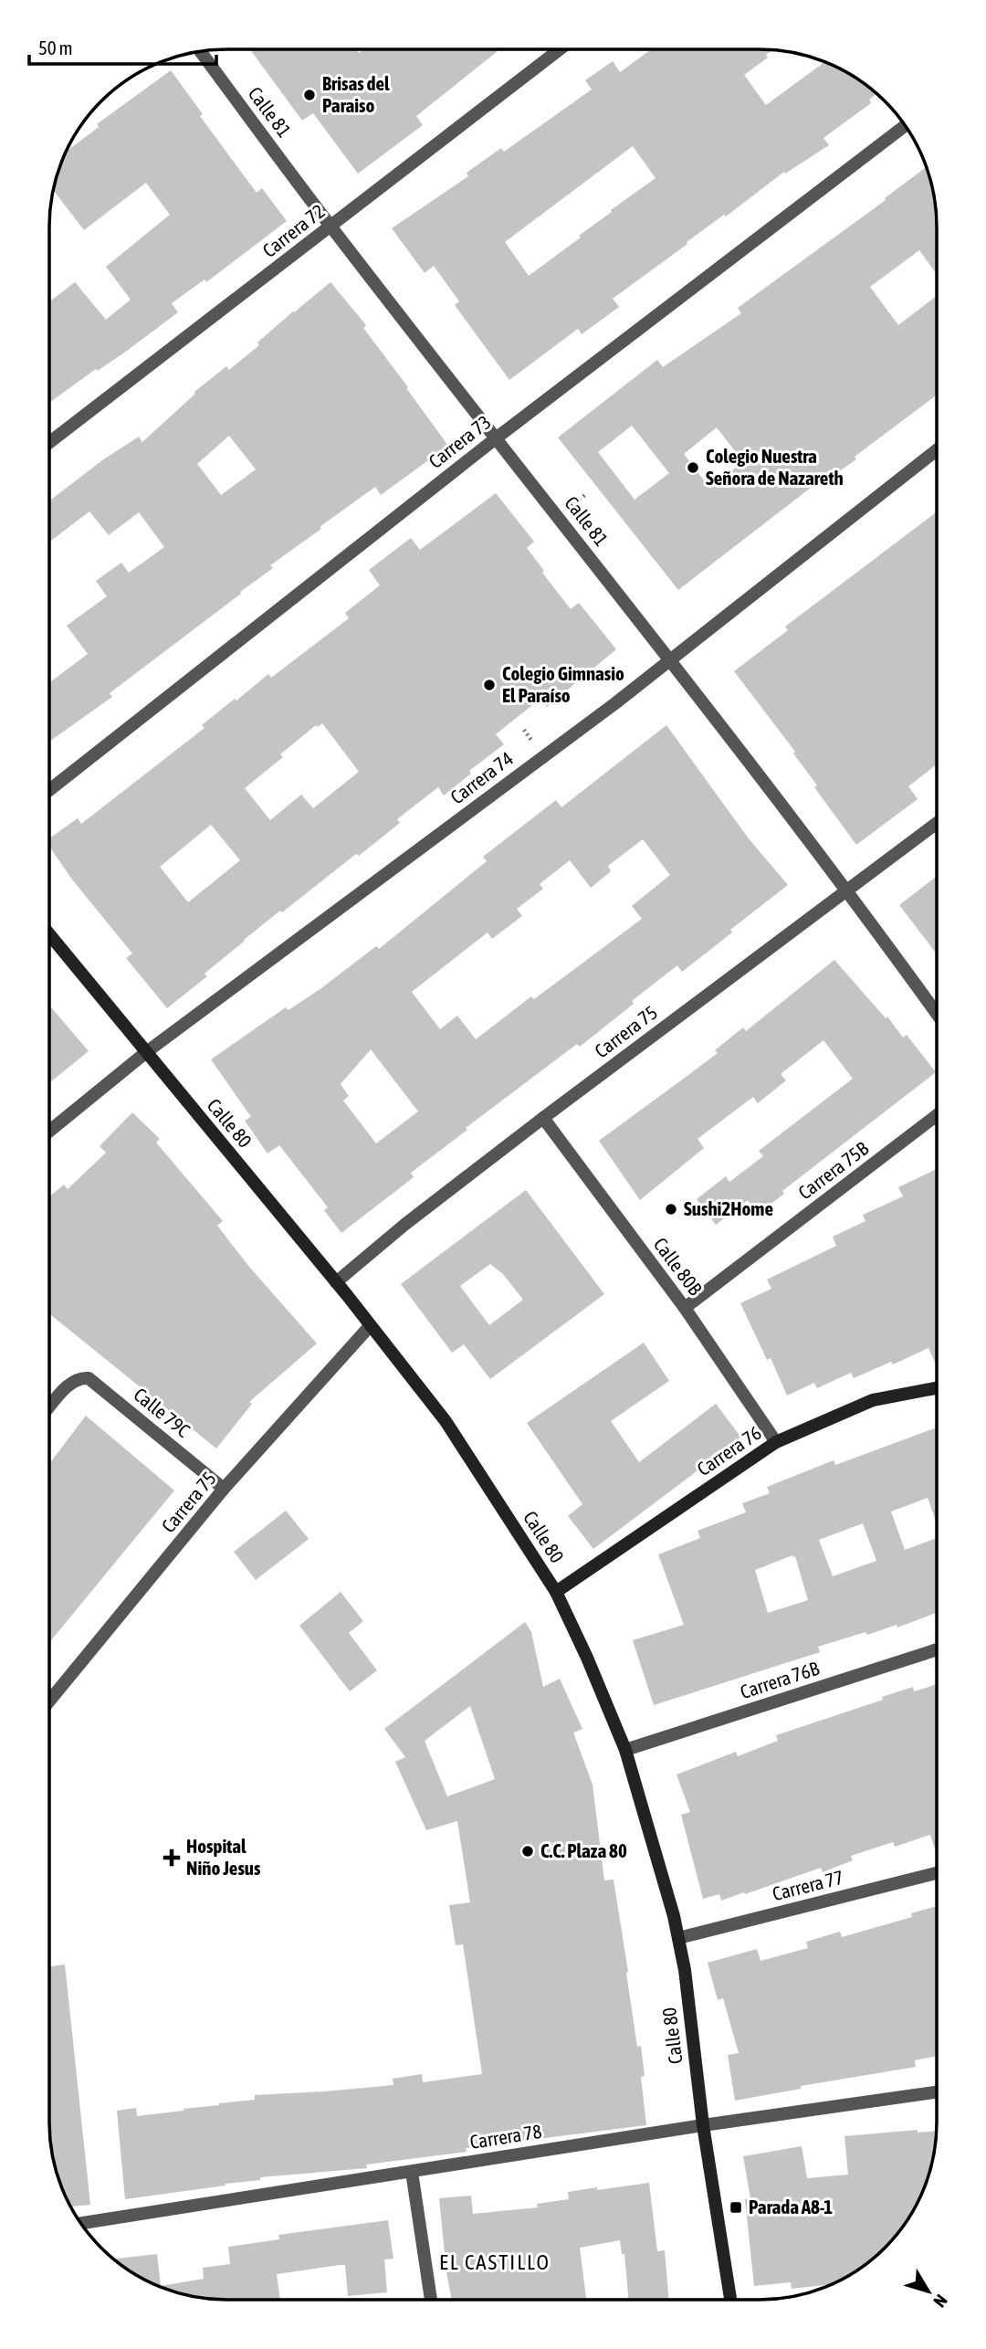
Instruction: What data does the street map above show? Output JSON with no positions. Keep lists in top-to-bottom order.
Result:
{
  "streets": {
    "street": [
      "Calle 81",
      "Carrera 72",
      "Carrera 73",
      "Carrera 74",
      "Carrera 75",
      "Calle 80",
      "Carrera 75B",
      "Calle 80B",
      "Calle 79C",
      "Carrera 76",
      "Carrera 76B",
      "Carrera 77",
      "Carrera 78"
    ]
  },
  "crossings": [
    ["Calle 81", "Carrera 72"],
    ["Calle 81", "Carrera 73"],
    ["Calle 81", "Carrera 74"],
    ["Calle 81", "Carrera 75"],
    ["Carrera 74", "Calle 80"],
    ["Carrera 75", "Calle 80"],
    ["Carrera 75", "Calle 80B"],
    ["Carrera 75", "Calle 79C"],
    ["Calle 80", "Carrera 76"],
    ["Calle 80", "Carrera 76B"],
    ["Calle 80", "Carrera 77"],
    ["Calle 80", "Carrera 78"],
    ["Carrera 75B", "Calle 80B"],
    ["Calle 80B", "Carrera 76"]
  ],
  "districts": ["EL CASTILLO"],
  "places": {
    "other": [
      "Brisas del Paraiso",
      "Colegio Nuestra Señora de Nazareth",
      "Colegio Gimnasio El Paraíso",
      "Sushi2Home",
      "C.C. Plaza 80"
    ],
    "health": ["Hospital Niño Jesus"],
    "transit": ["Parada A8-1"]
  },
  "scale_bar": "50 m",
  "north": "bottom right"
}
